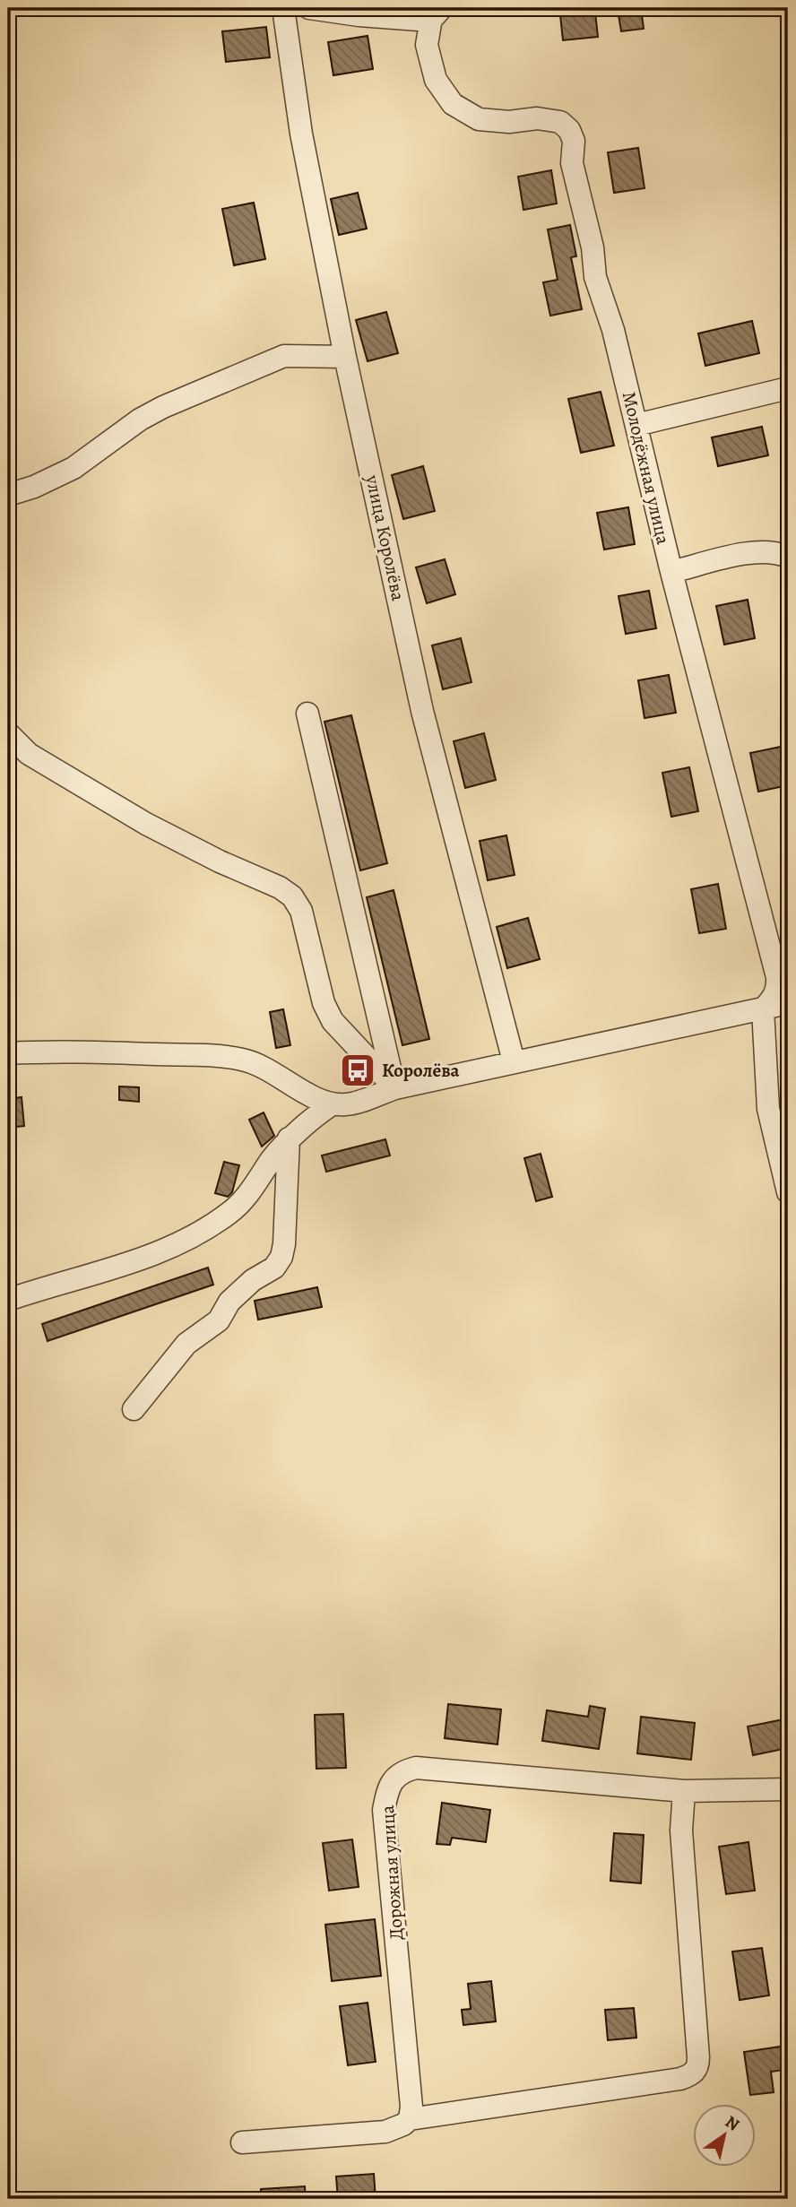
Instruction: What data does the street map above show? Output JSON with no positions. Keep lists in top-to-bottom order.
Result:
{
  "streets": {
    "street": ["Молодёжная улица", "улица Королёва", "Дорожная улица"]
  },
  "places": {
    "bus stop": ["Королёва"]
  },
  "north": "top right"
}
